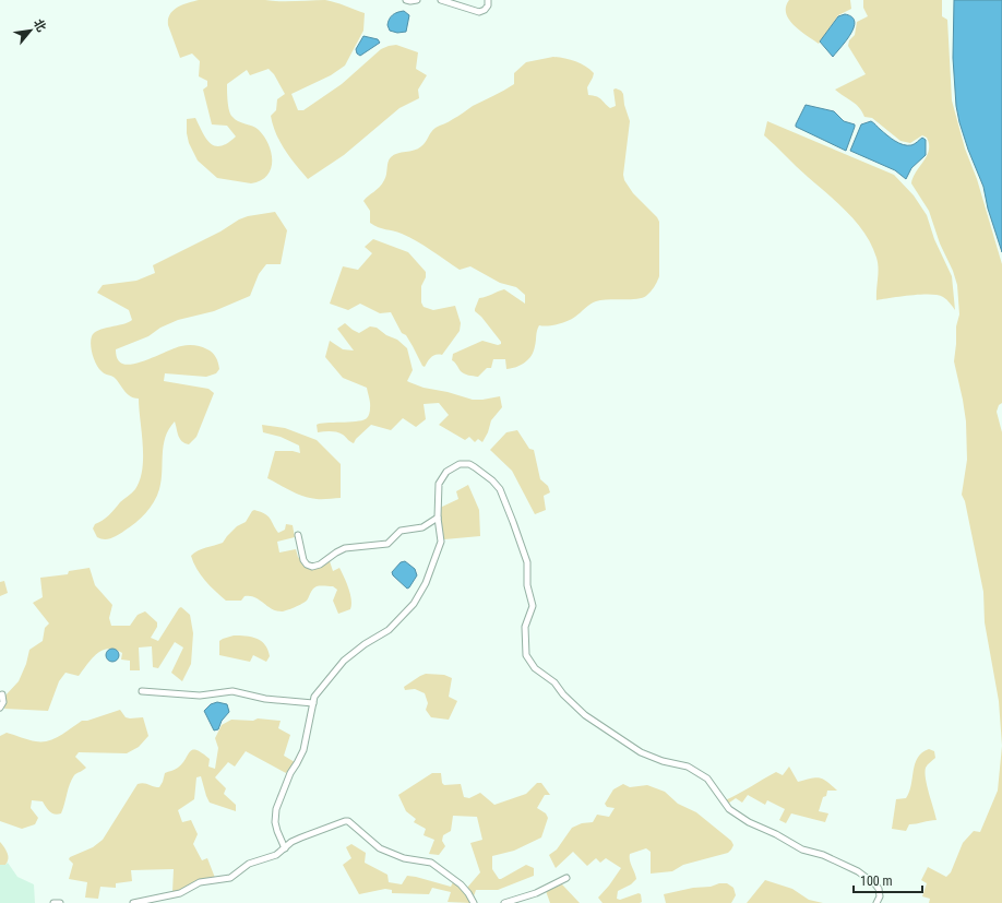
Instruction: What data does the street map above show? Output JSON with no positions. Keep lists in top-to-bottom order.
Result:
{
  "scale_bar": "100 m",
  "north": "top right"
}
